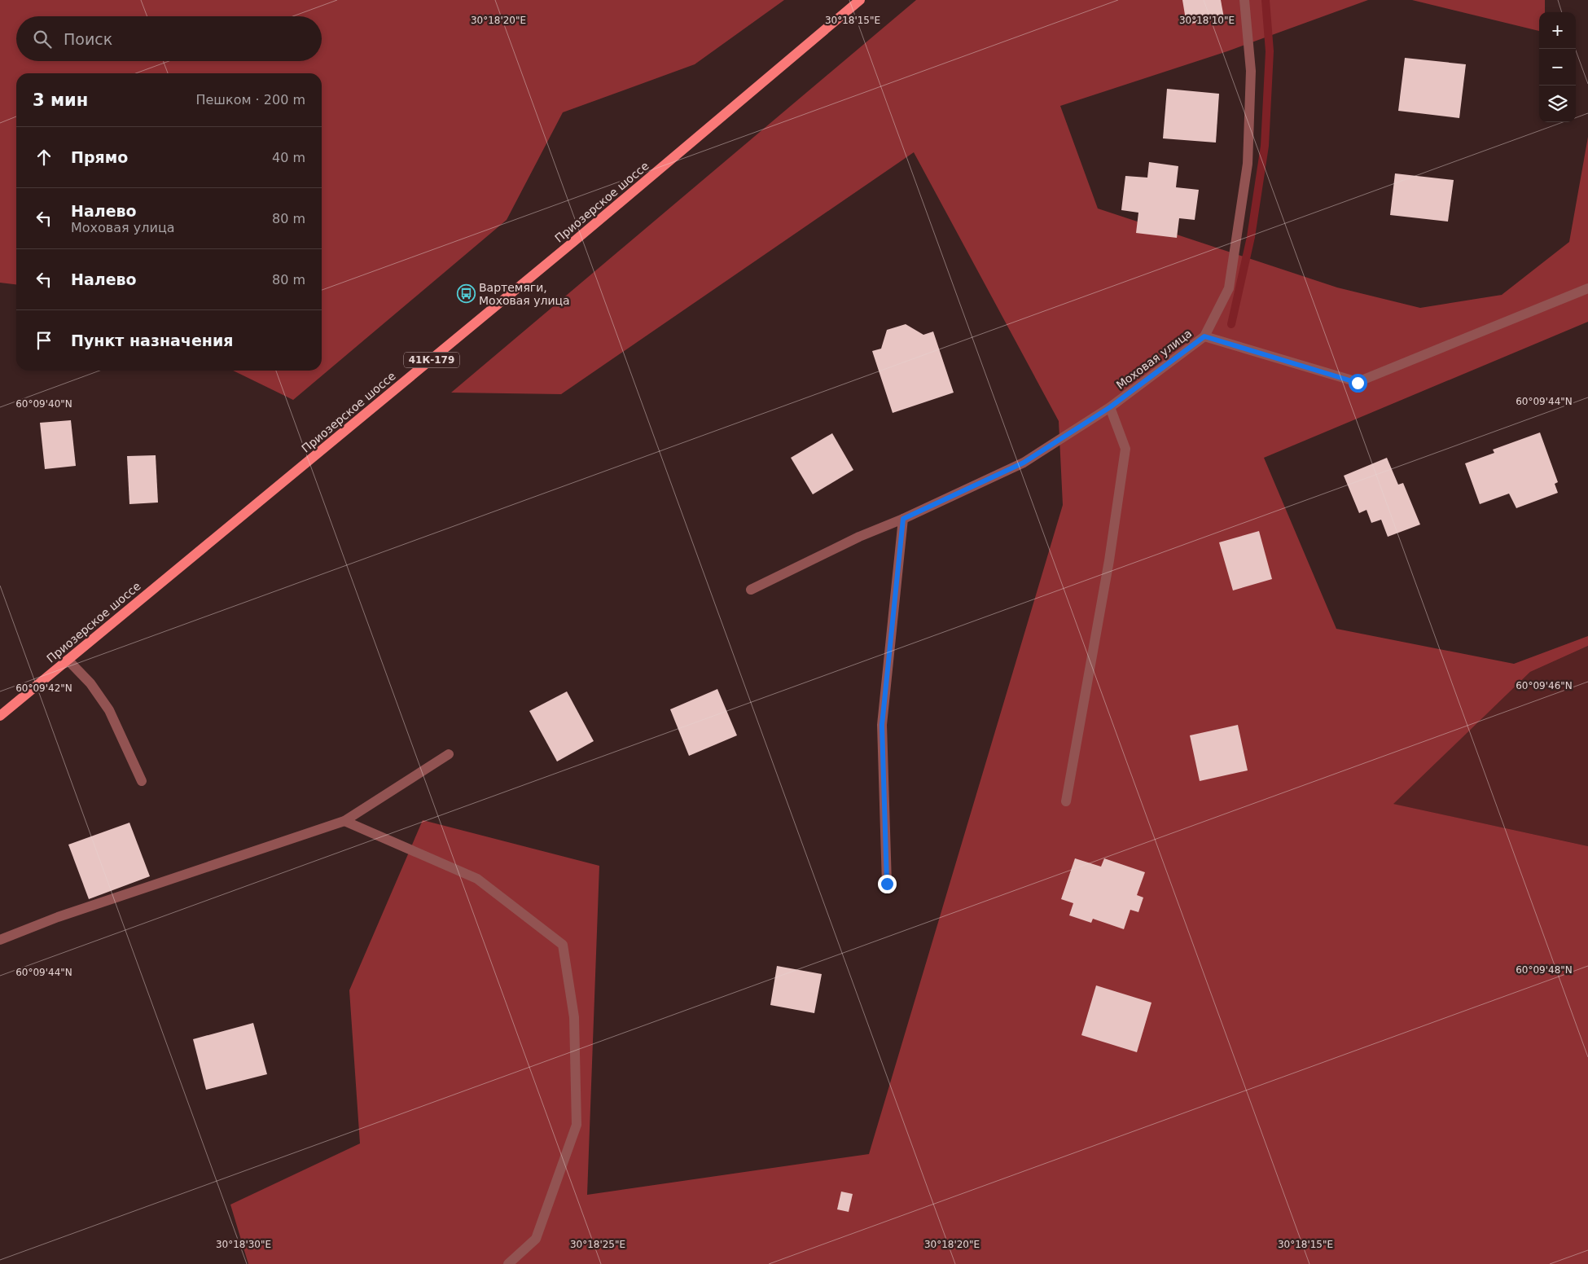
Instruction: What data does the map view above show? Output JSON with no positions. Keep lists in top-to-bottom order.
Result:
{
  "streets": {
    "main road": ["Приозерское шоссе", "41К-179"],
    "street": ["Моховая улица"]
  },
  "places": {
    "bus stop": ["Вартемяги, Моховая улица"]
  },
  "page": {
    "map_buttons": ["+", "−"],
    "search": "Поиск",
    "heading": ["3 мин", "Пешком · 200 m"],
    "list": [
      ["Прямо", "40 m"],
      ["Налево", "Моховая улица", "80 m"],
      ["Налево", "80 m"],
      "Пункт назначения"
    ]
  },
  "coordinates": [
    "30°18'20\"E",
    "30°18'15\"E",
    "30°18'10\"E",
    "60°09'44\"N",
    "60°09'40\"N",
    "60°09'46\"N",
    "60°09'42\"N",
    "60°09'48\"N",
    "30°18'30\"E",
    "30°18'25\"E"
  ]
}
